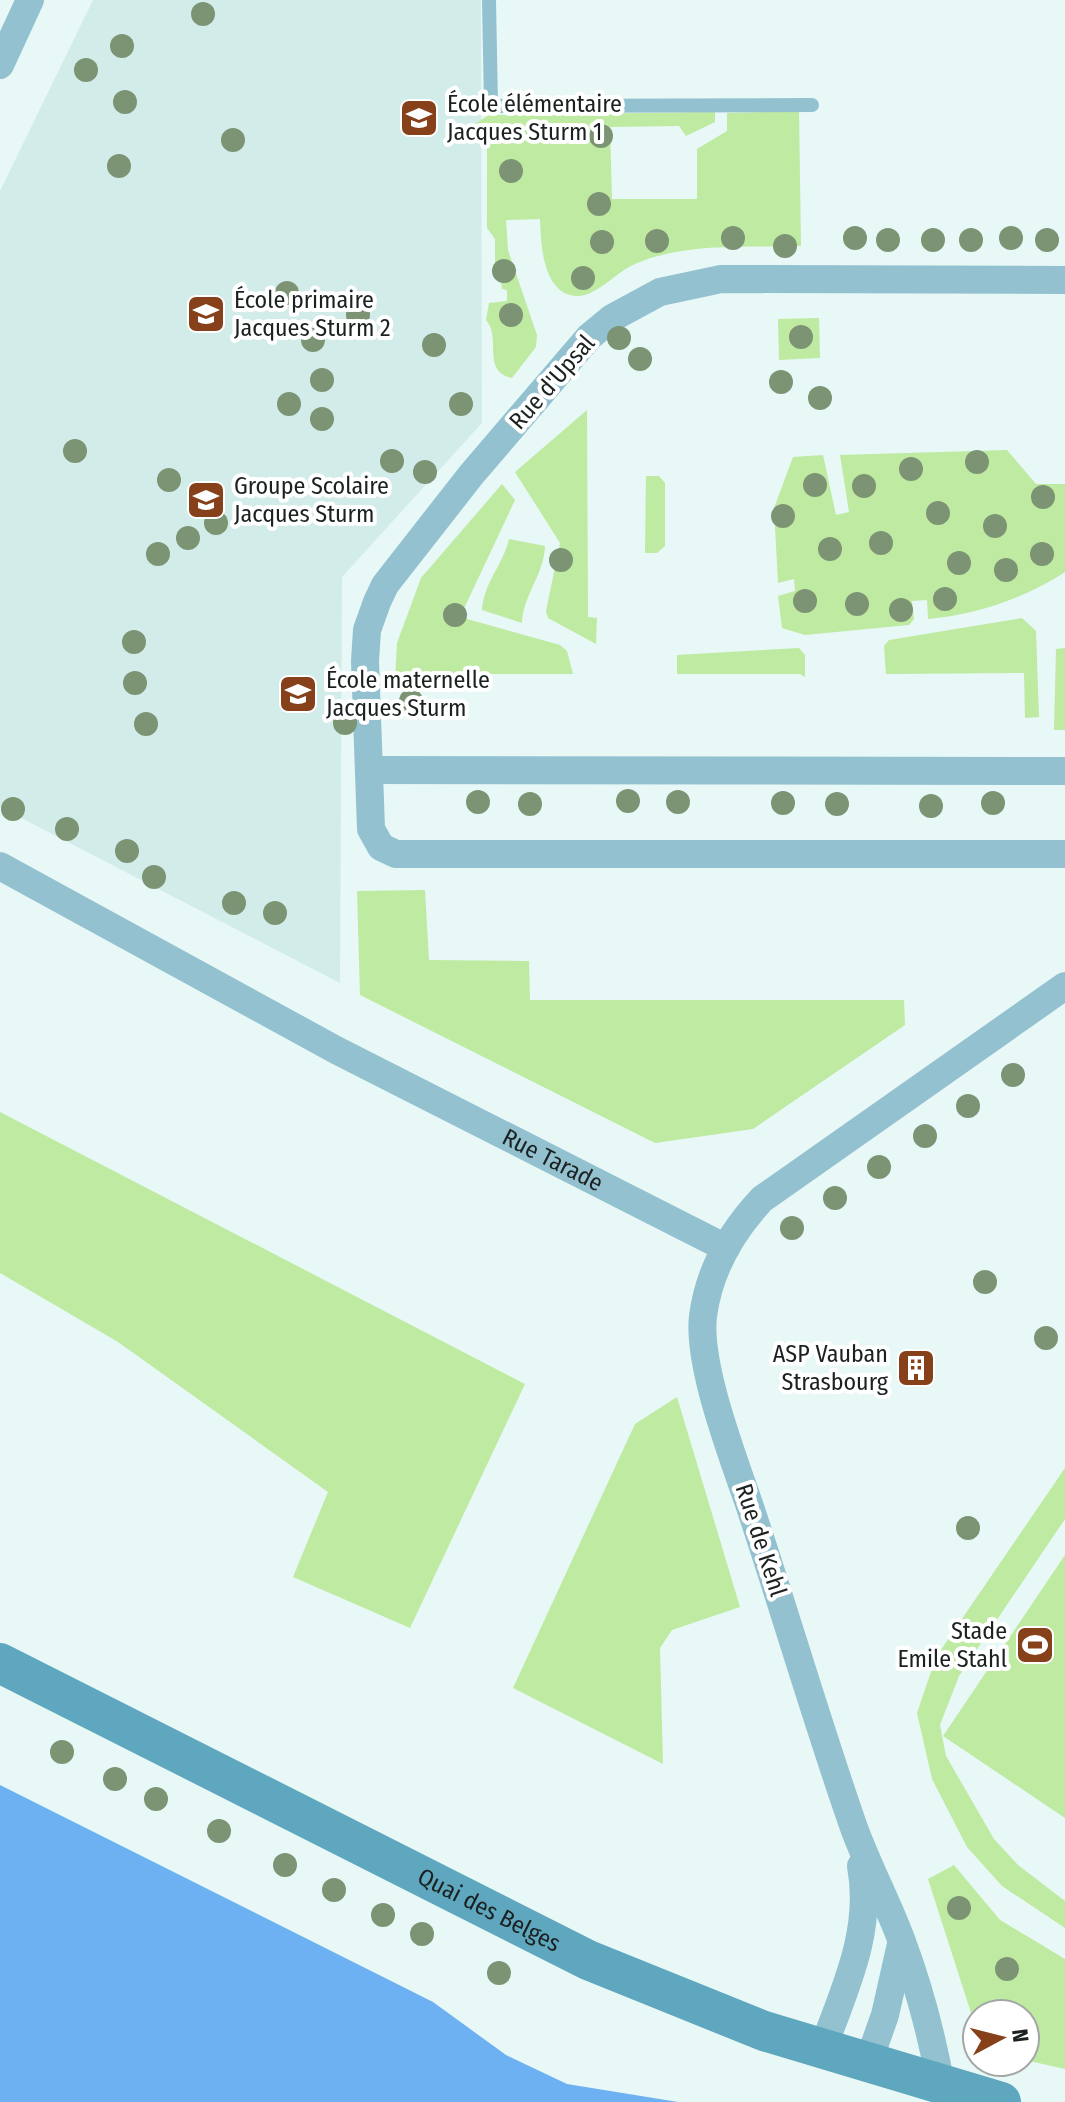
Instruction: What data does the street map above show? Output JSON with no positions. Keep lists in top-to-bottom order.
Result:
{
  "streets": {
    "main road": ["Quai des Belges"],
    "street": ["Rue d'Upsal", "Rue Tarade", "Rue de Kehl"]
  },
  "crossings": [
    ["Rue Tarade", "Rue de Kehl"],
    ["Rue de Kehl", "Quai des Belges"]
  ],
  "places": {
    "school or university": [
      "École élémentaire Jacques Sturm 1",
      "École primaire Jacques Sturm 2",
      "Groupe Scolaire Jacques Sturm",
      "École maternelle Jacques Sturm"
    ],
    "building": ["ASP Vauban Strasbourg"],
    "sports": ["Stade Emile Stahl"]
  },
  "north": "right"
}
